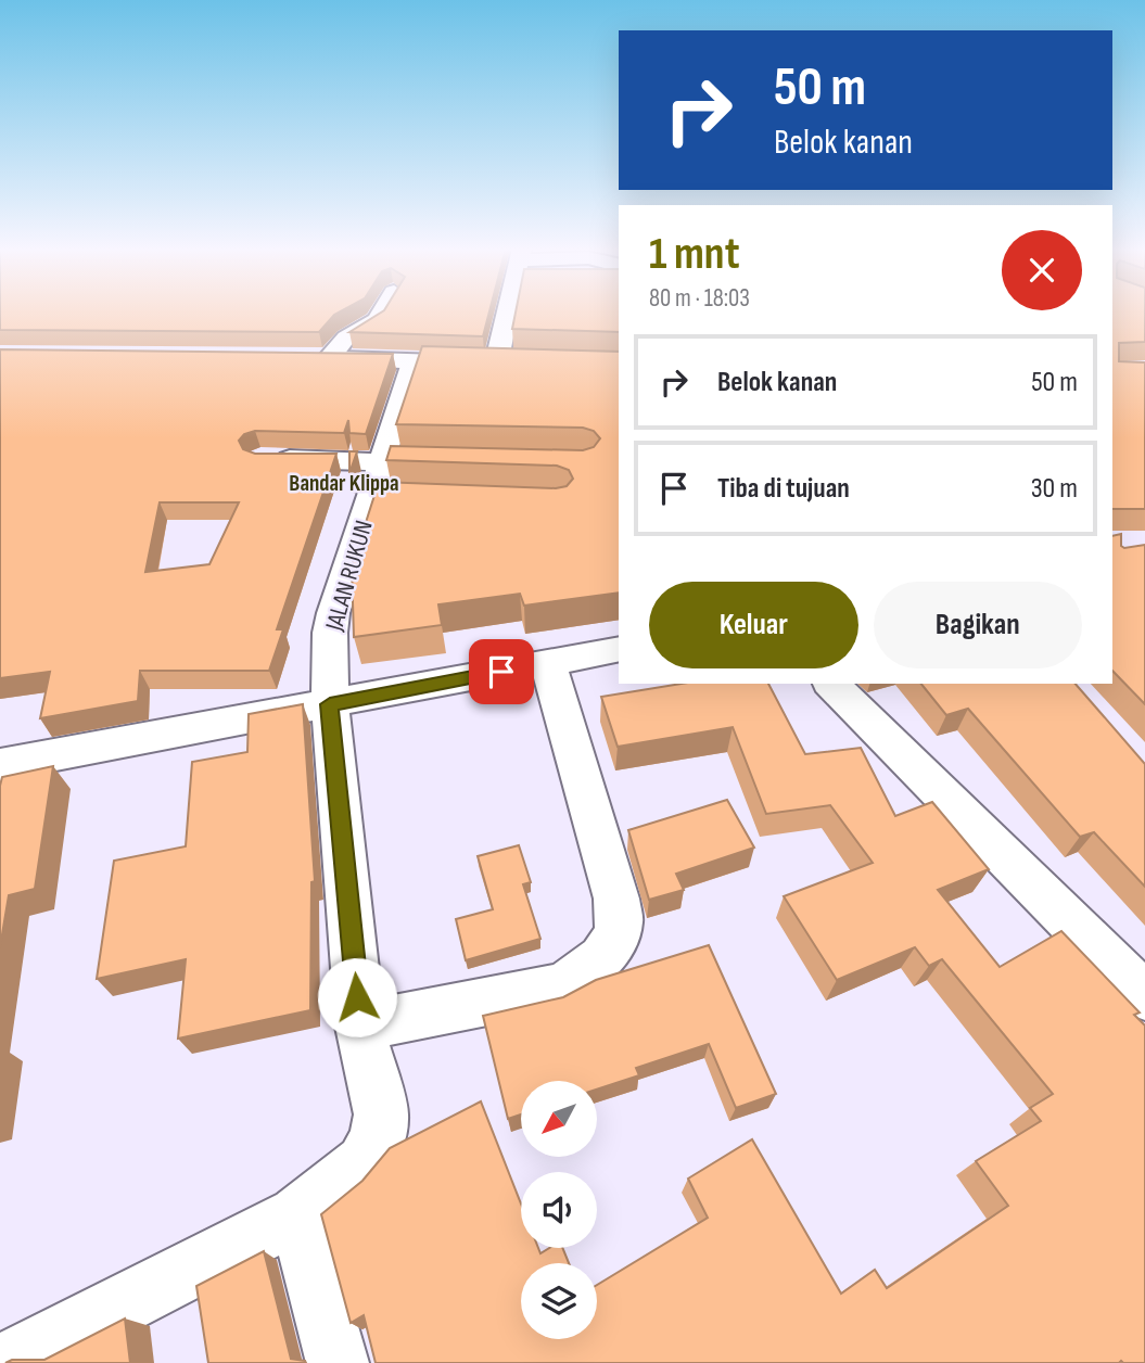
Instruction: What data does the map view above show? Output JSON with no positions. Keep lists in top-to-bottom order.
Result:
{
  "streets": {
    "street": ["JALAN RUKUN"]
  },
  "districts": ["Bandar Klippa"],
  "north": "bottom left",
  "page": {
    "turn": ["50 m", "Belok kanan"],
    "heading": ["1 mnt", "80 m · 18:03"],
    "list": [
      {
        "name": "Belok kanan",
        "value": "50 m"
      },
      {
        "name": "Tiba di tujuan",
        "value": "30 m"
      }
    ],
    "buttons": ["Keluar", "Bagikan"]
  }
}
